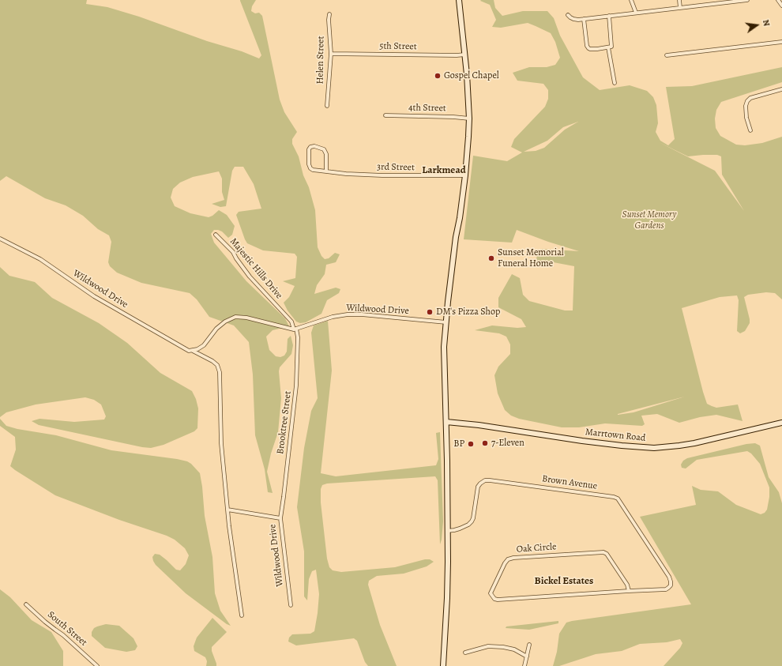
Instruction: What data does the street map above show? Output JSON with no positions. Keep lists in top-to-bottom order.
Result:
{
  "streets": {
    "main road": ["Marrtown Road"],
    "street": [
      "5th Street",
      "Helen Street",
      "4th Street",
      "3rd Street",
      "Majestic Hills Drive",
      "Wildwood Drive",
      "Brooktree Street",
      "Brown Avenue",
      "Oak Circle",
      "South Street"
    ]
  },
  "crossings": [
    ["5th Street", "Helen Street"],
    ["Majestic Hills Drive", "Wildwood Drive"],
    ["Majestic Hills Drive", "Brooktree Street"],
    ["Wildwood Drive", "Brooktree Street"],
    ["Brown Avenue", "Oak Circle"]
  ],
  "districts": ["Larkmead", "Bickel Estates"],
  "parks": ["Sunset Memory Gardens"],
  "places": [
    "Gospel Chapel",
    "Sunset Memorial Funeral Home",
    "DM's Pizza Shop",
    "7-Eleven",
    "BP"
  ],
  "north": "right"
}
